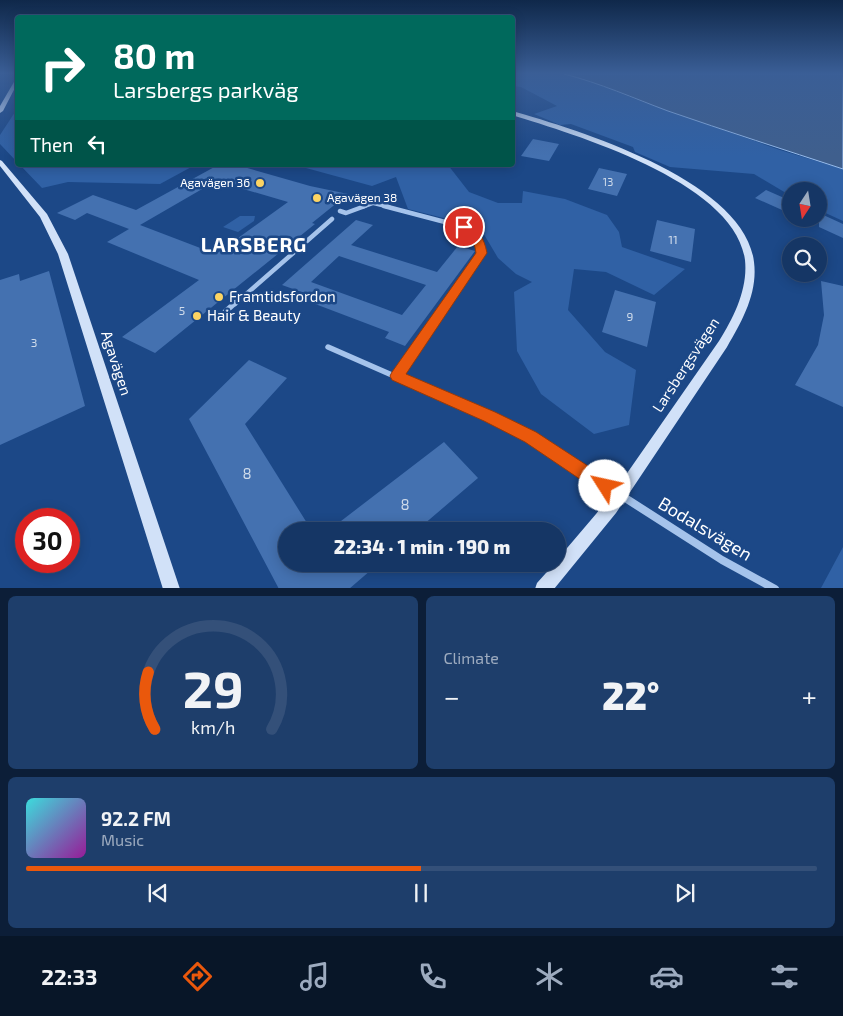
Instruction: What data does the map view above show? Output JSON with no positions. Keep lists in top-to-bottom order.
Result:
{
  "streets": {
    "street": ["Agavägen", "Larsbergsvägen", "Bodalsvägen"]
  },
  "crossings": [
    ["Larsbergsvägen", "Bodalsvägen"]
  ],
  "districts": ["LARSBERG"],
  "places": [
    "Agavägen 36",
    "Agavägen 38",
    "Framtidsfordon",
    "Hair & Beauty"
  ],
  "house_numbers": [
    "13",
    "11",
    "5",
    "9",
    "3",
    "8",
    "8"
  ],
  "north": "bottom",
  "page": {
    "turn": ["80 m", "Larsbergs parkväg"],
    "then": "Then",
    "limit": "30",
    "trip": "22:34 · 1 min · 190 m",
    "tile": "Climate",
    "heat": ["−", "22°", "+"],
    "song": ["92.2 FM", "Music"],
    "tabs": "22:33",
    "gauge": ["29", "km/h"]
  }
}
